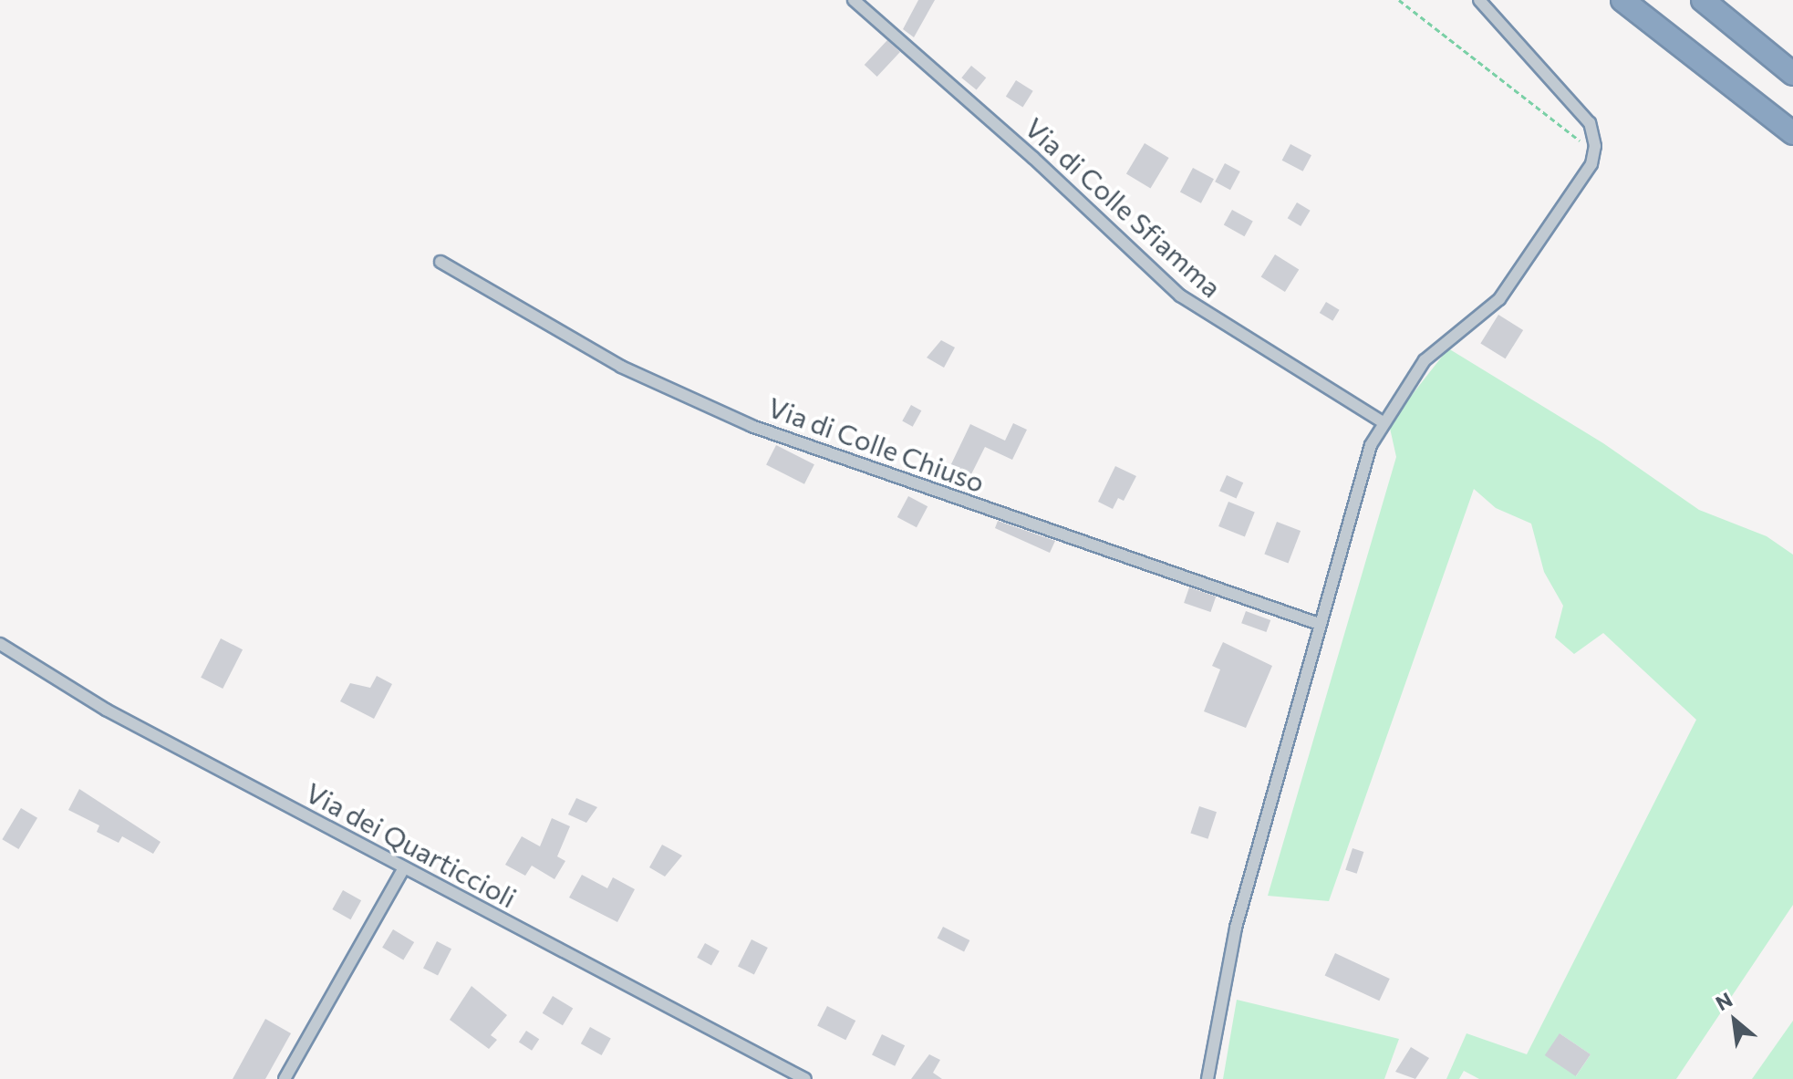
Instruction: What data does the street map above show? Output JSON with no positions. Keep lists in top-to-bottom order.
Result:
{
  "streets": {
    "street": ["Via di Colle Sfiamma", "Via di Colle Chiuso", "Via dei Quarticcioli"]
  },
  "north": "top left"
}
